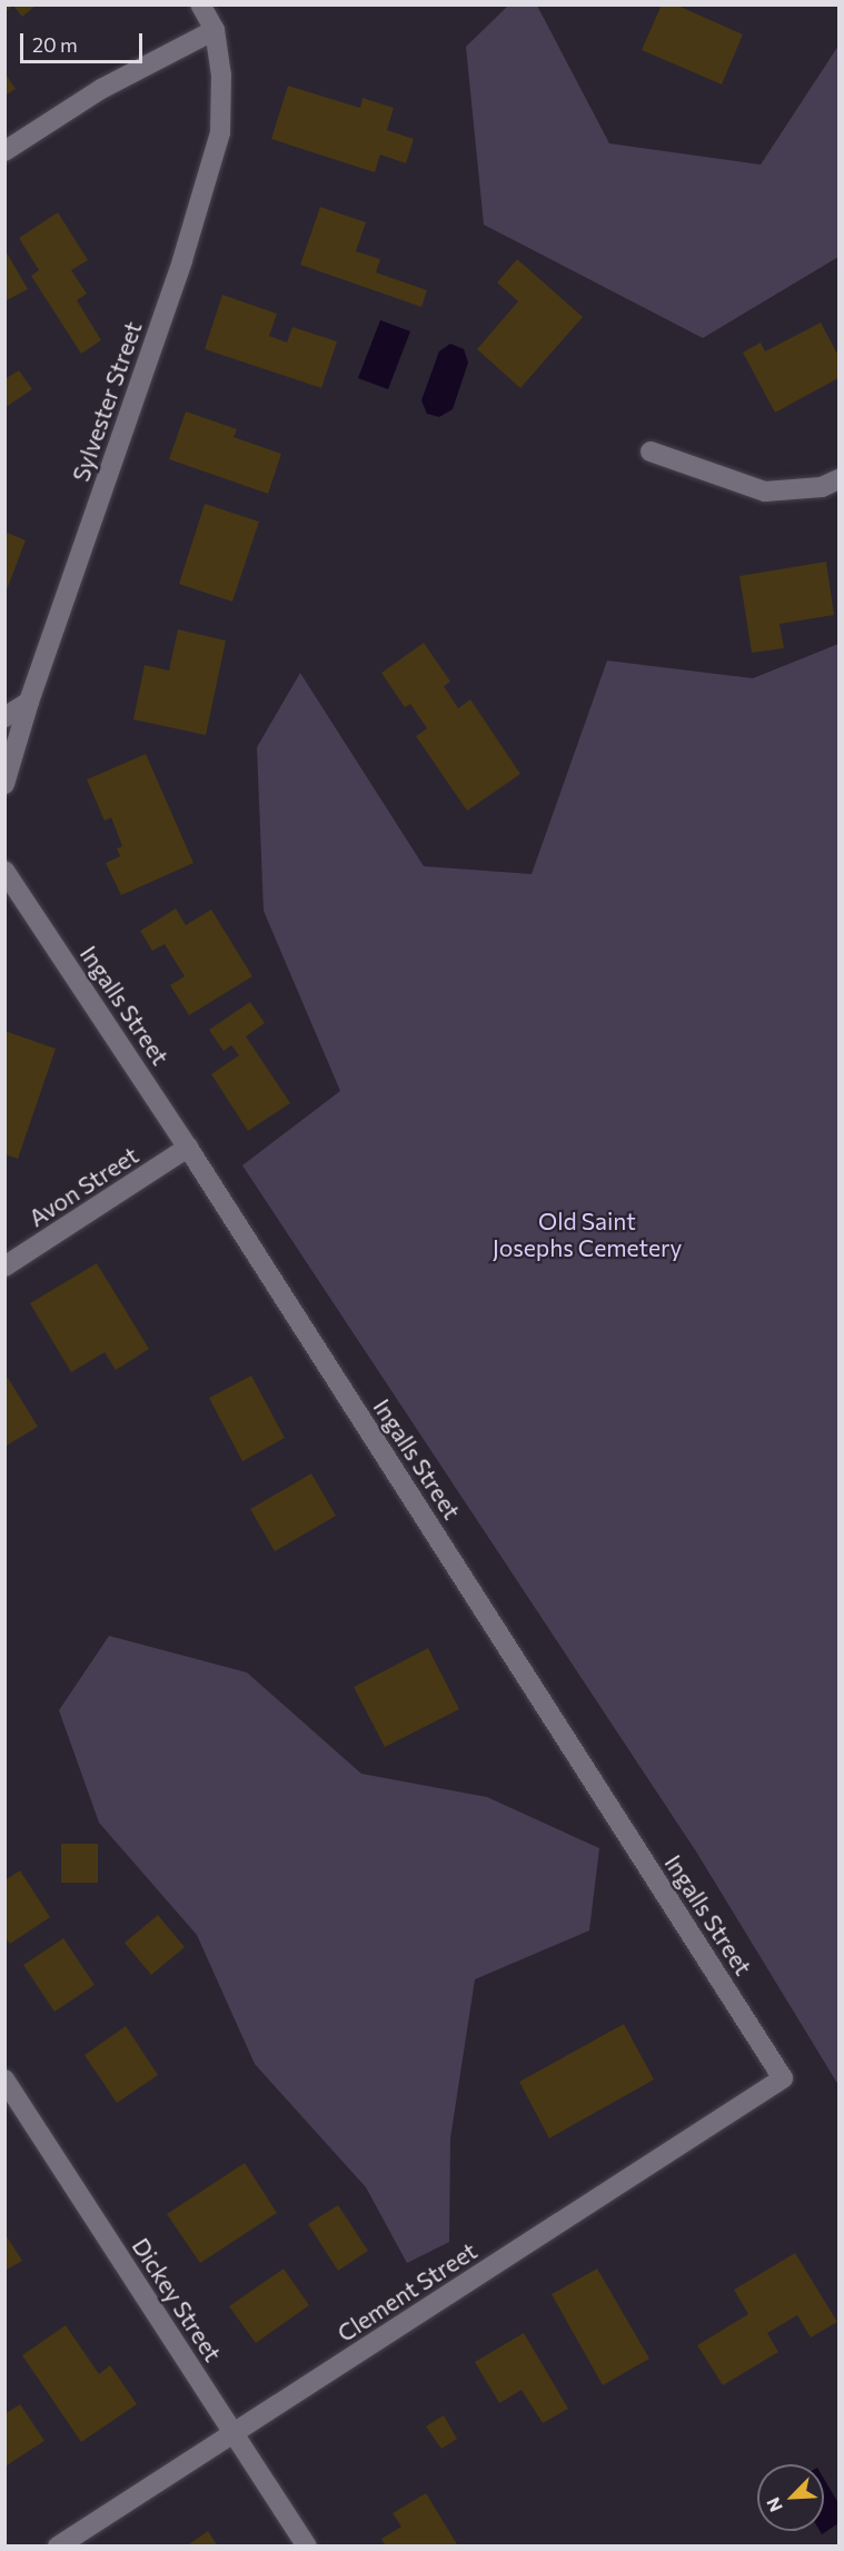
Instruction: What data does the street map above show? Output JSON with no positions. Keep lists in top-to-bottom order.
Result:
{
  "streets": {
    "street": [
      "Sylvester Street",
      "Ingalls Street",
      "Avon Street",
      "Clement Street",
      "Dickey Street"
    ]
  },
  "crossings": [
    ["Ingalls Street", "Avon Street"],
    ["Ingalls Street", "Clement Street"],
    ["Clement Street", "Dickey Street"]
  ],
  "parks": ["Old Saint Josephs Cemetery"],
  "scale_bar": "20 m",
  "north": "bottom left"
}
